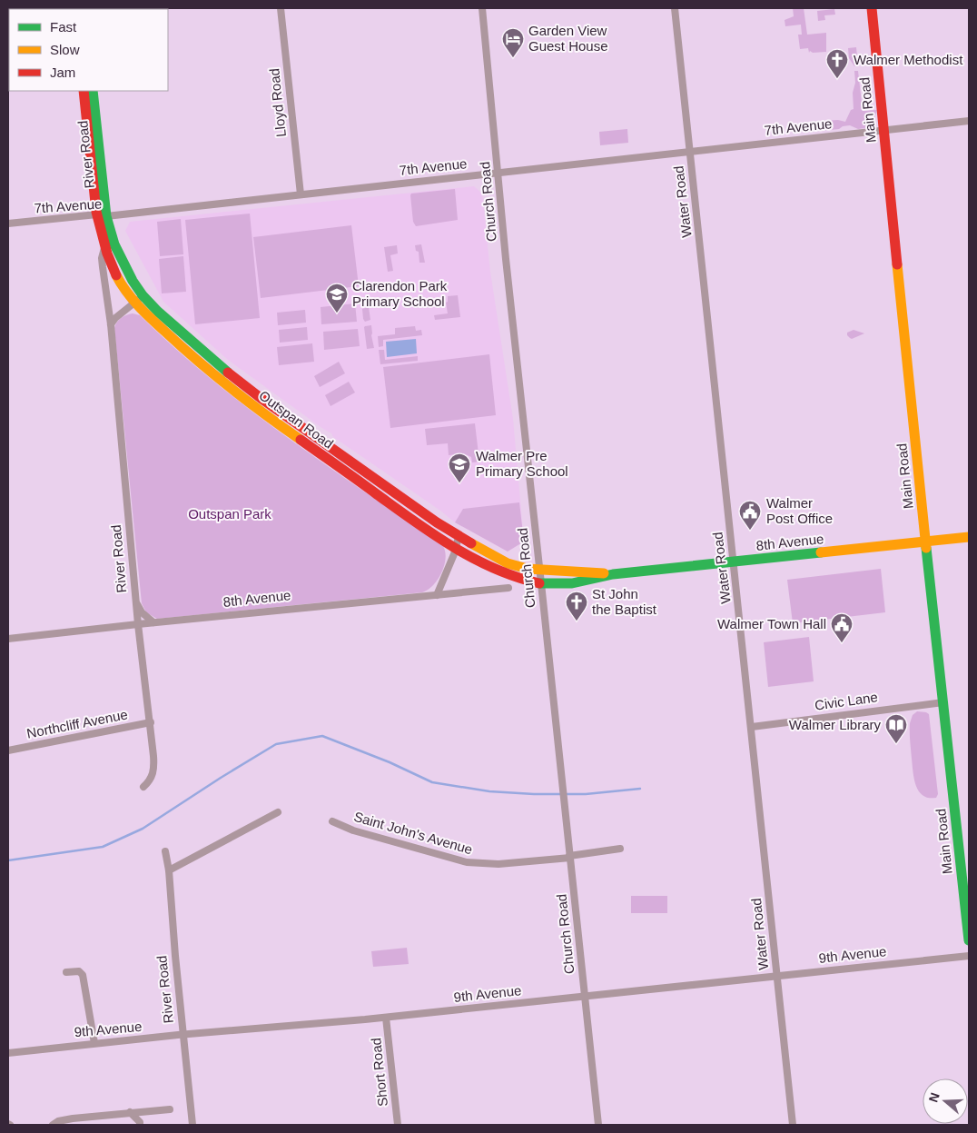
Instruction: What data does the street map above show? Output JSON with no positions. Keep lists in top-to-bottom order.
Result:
{
  "streets": {
    "main road": [
      "Main Road",
      "River Road",
      "Outspan Road",
      "8th Avenue"
    ],
    "street": [
      "Lloyd Road",
      "7th Avenue",
      "Church Road",
      "Water Road",
      "Civic Lane",
      "Northcliff Avenue",
      "Saint John's Avenue",
      "9th Avenue",
      "Short Road"
    ]
  },
  "crossings": [
    ["Lloyd Road", "7th Avenue"],
    ["Main Road", "7th Avenue"],
    ["Main Road", "8th Avenue"],
    ["Main Road", "Civic Lane"],
    ["7th Avenue", "River Road"],
    ["7th Avenue", "Church Road"],
    ["7th Avenue", "Water Road"],
    ["7th Avenue", "Outspan Road"],
    ["River Road", "Outspan Road"],
    ["River Road", "8th Avenue"],
    ["River Road", "Northcliff Avenue"],
    ["River Road", "9th Avenue"],
    ["Church Road", "Outspan Road"],
    ["Church Road", "8th Avenue"],
    ["Church Road", "Saint John's Avenue"],
    ["Church Road", "9th Avenue"],
    ["Water Road", "8th Avenue"],
    ["Water Road", "Civic Lane"],
    ["Water Road", "9th Avenue"],
    ["Outspan Road", "8th Avenue"],
    ["9th Avenue", "Short Road"]
  ],
  "parks": ["Outspan Park"],
  "places": {
    "hotel": ["Garden View Guest House"],
    "church": ["Walmer Methodist", "St John the Baptist"],
    "school or university": ["Clarendon Park Primary School", "Walmer Pre Primary School"],
    "public building": ["Walmer Post Office", "Walmer Town Hall"],
    "library": ["Walmer Library"]
  },
  "legend": ["Fast", "Slow", "Jam"],
  "north": "left"
}
